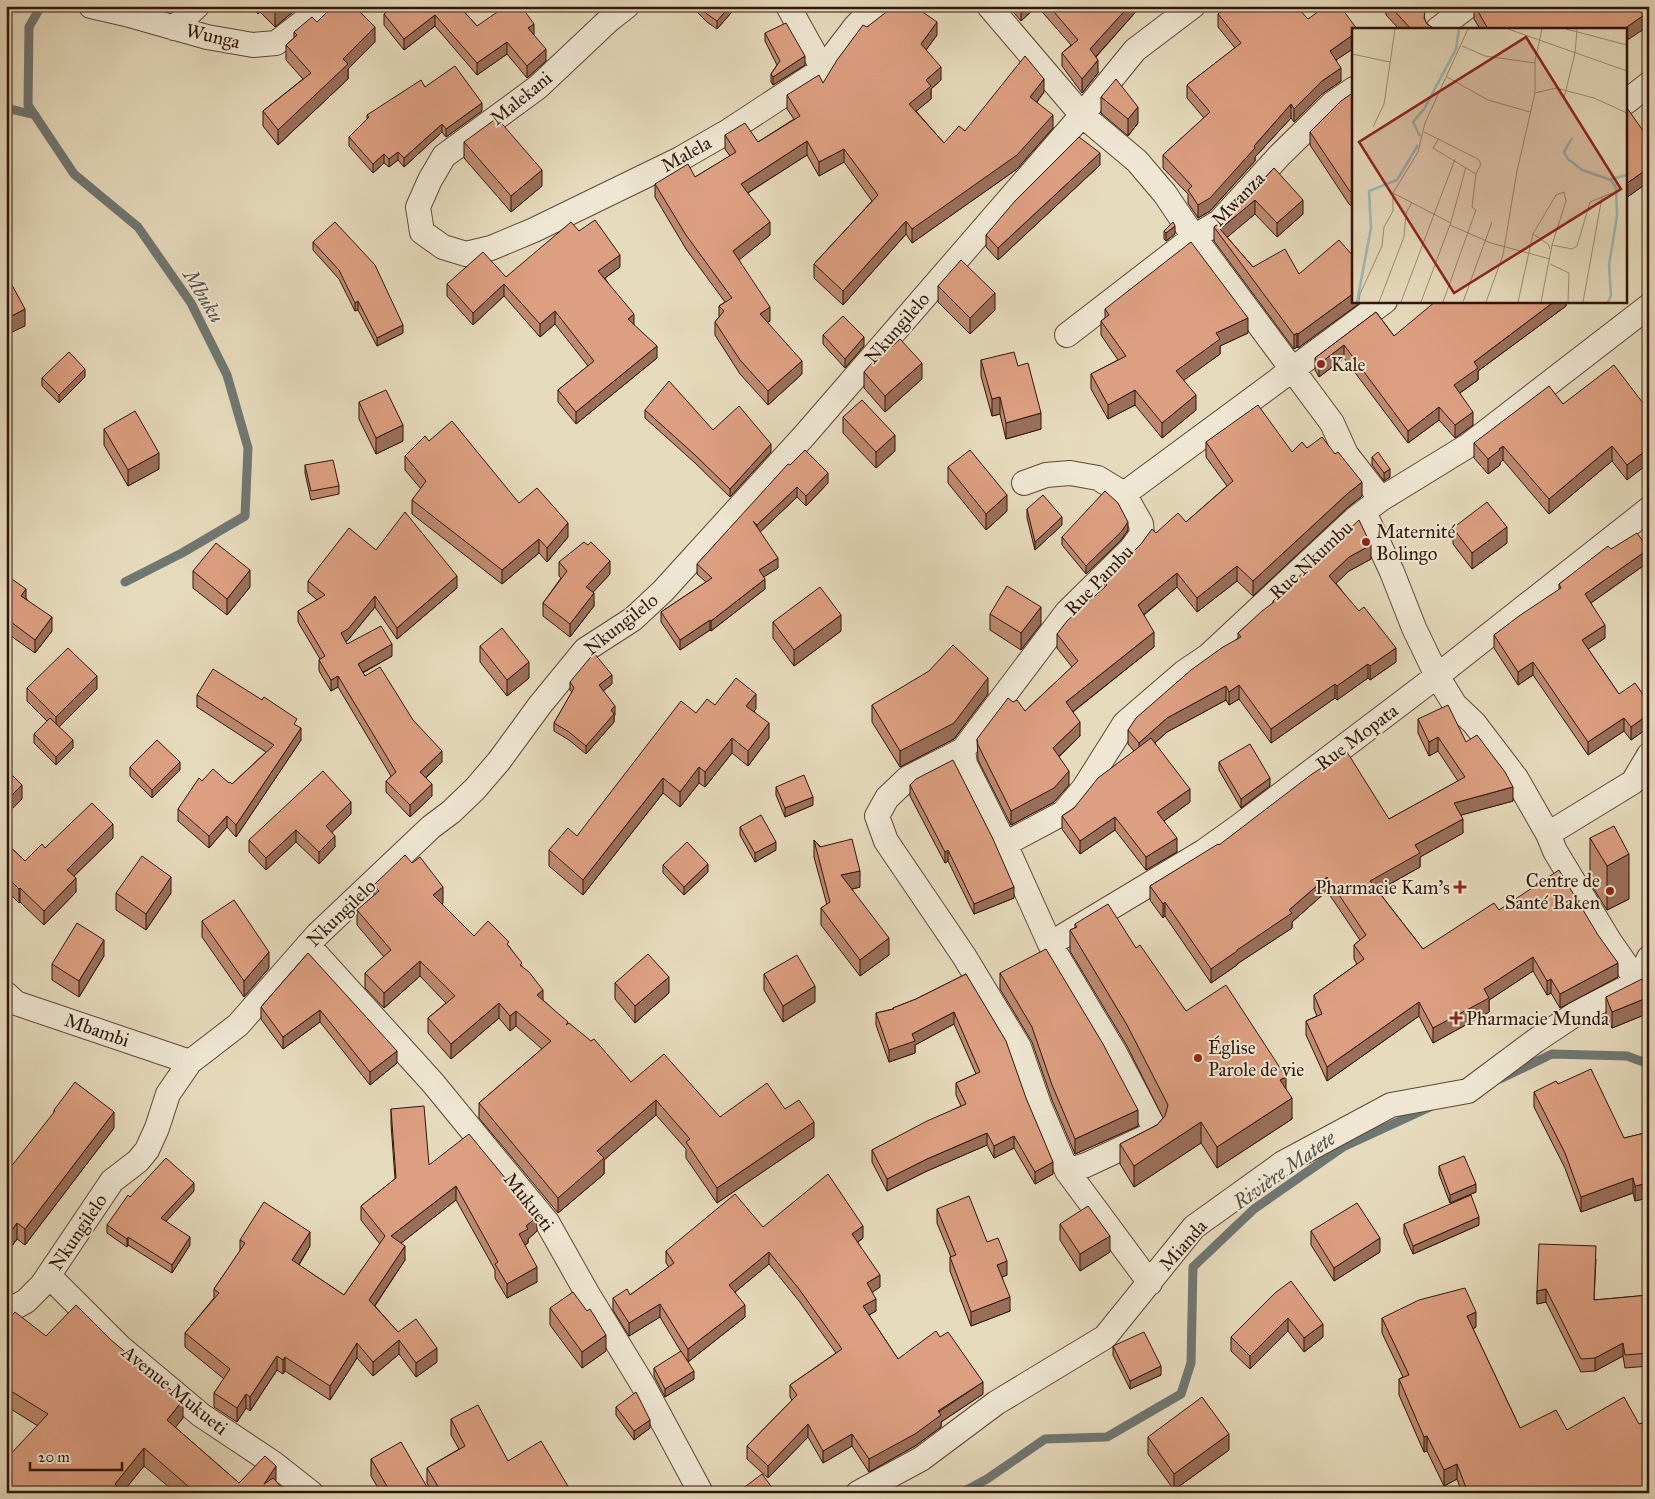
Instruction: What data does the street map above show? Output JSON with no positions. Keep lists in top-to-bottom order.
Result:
{
  "streets": {
    "street": [
      "Wunga",
      "Malekani",
      "Malela",
      "Mwanza",
      "Nkungilelo",
      "Rue Nkumbu",
      "Rue Pambu",
      "Rue Mopata",
      "Mbambi",
      "Mukueti",
      "Mianda",
      "Avenue Mukueti"
    ]
  },
  "crossings": [
    ["Malekani", "Malela"],
    ["Nkungilelo", "Mbambi"],
    ["Nkungilelo", "Mukueti"],
    ["Nkungilelo", "Avenue Mukueti"]
  ],
  "water": ["Mbuku", "Rivière Matete"],
  "places": {
    "other": [
      "Kale",
      "Maternité Bolingo",
      "Centre de Santé Baken",
      "Église Parole de vie"
    ],
    "health": ["Pharmacie Kam's", "Pharmacie Munda"]
  },
  "scale_bar": "20 m"
}
